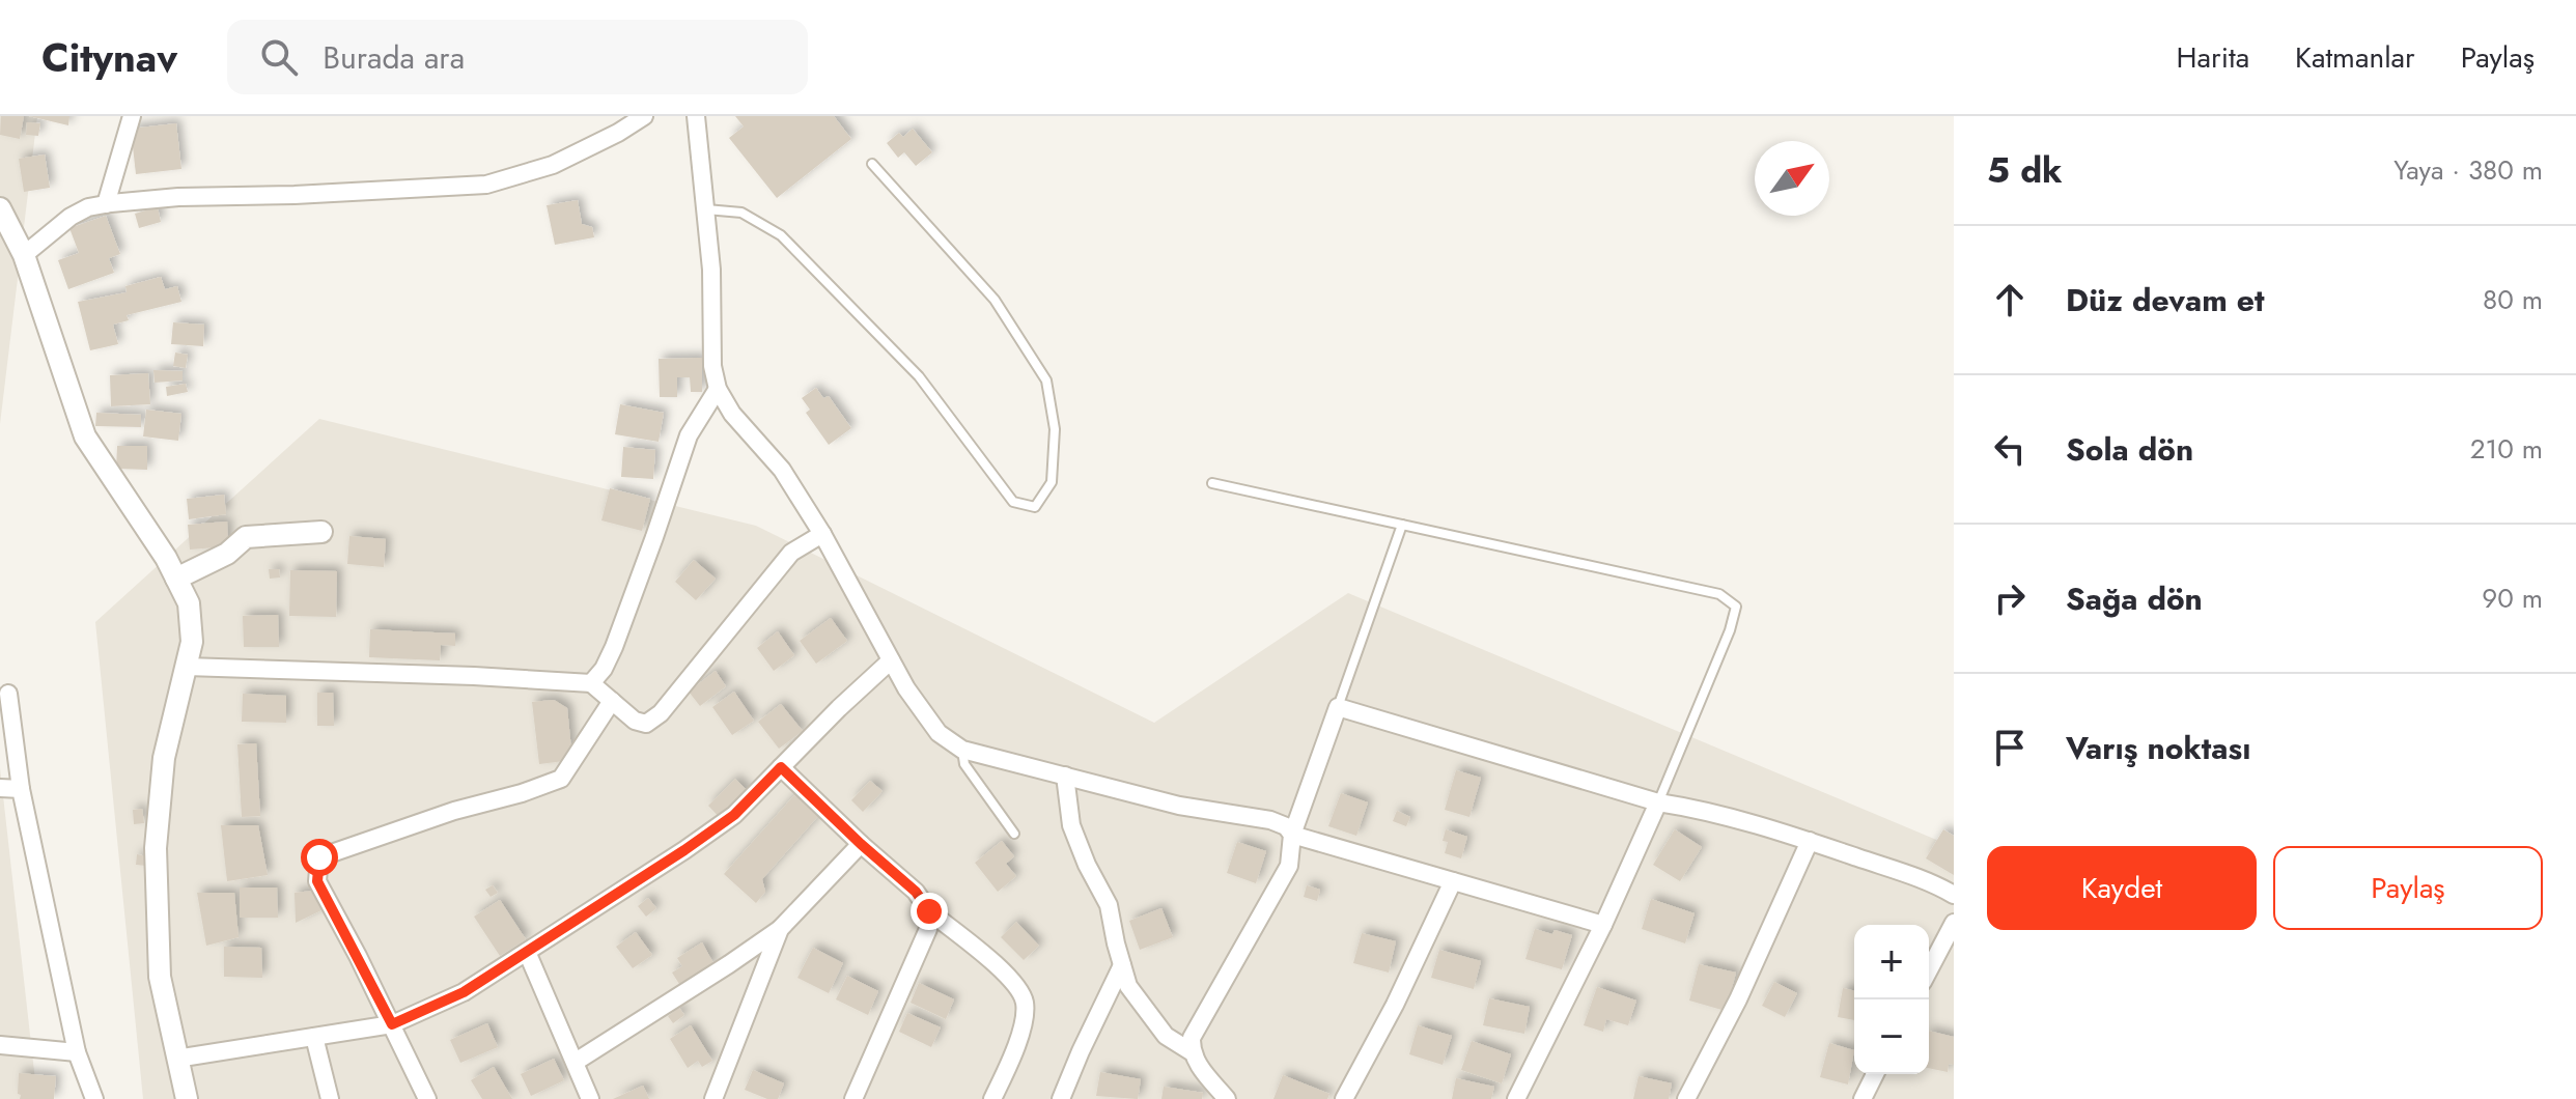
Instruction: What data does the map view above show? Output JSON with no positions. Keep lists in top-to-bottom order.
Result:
{
  "north": "top right",
  "page": {
    "header": "Citynav",
    "search": "Burada ara",
    "nav": ["Harita", "Katmanlar", "Paylaş"],
    "heading": ["5 dk", "Yaya · 380 m"],
    "list": [
      ["Düz devam et", "80 m"],
      ["Sola dön", "210 m"],
      ["Sağa dön", "90 m"],
      "Varış noktası"
    ],
    "buttons": ["Kaydet", "Paylaş"],
    "map_buttons": ["+", "−"]
  }
}
